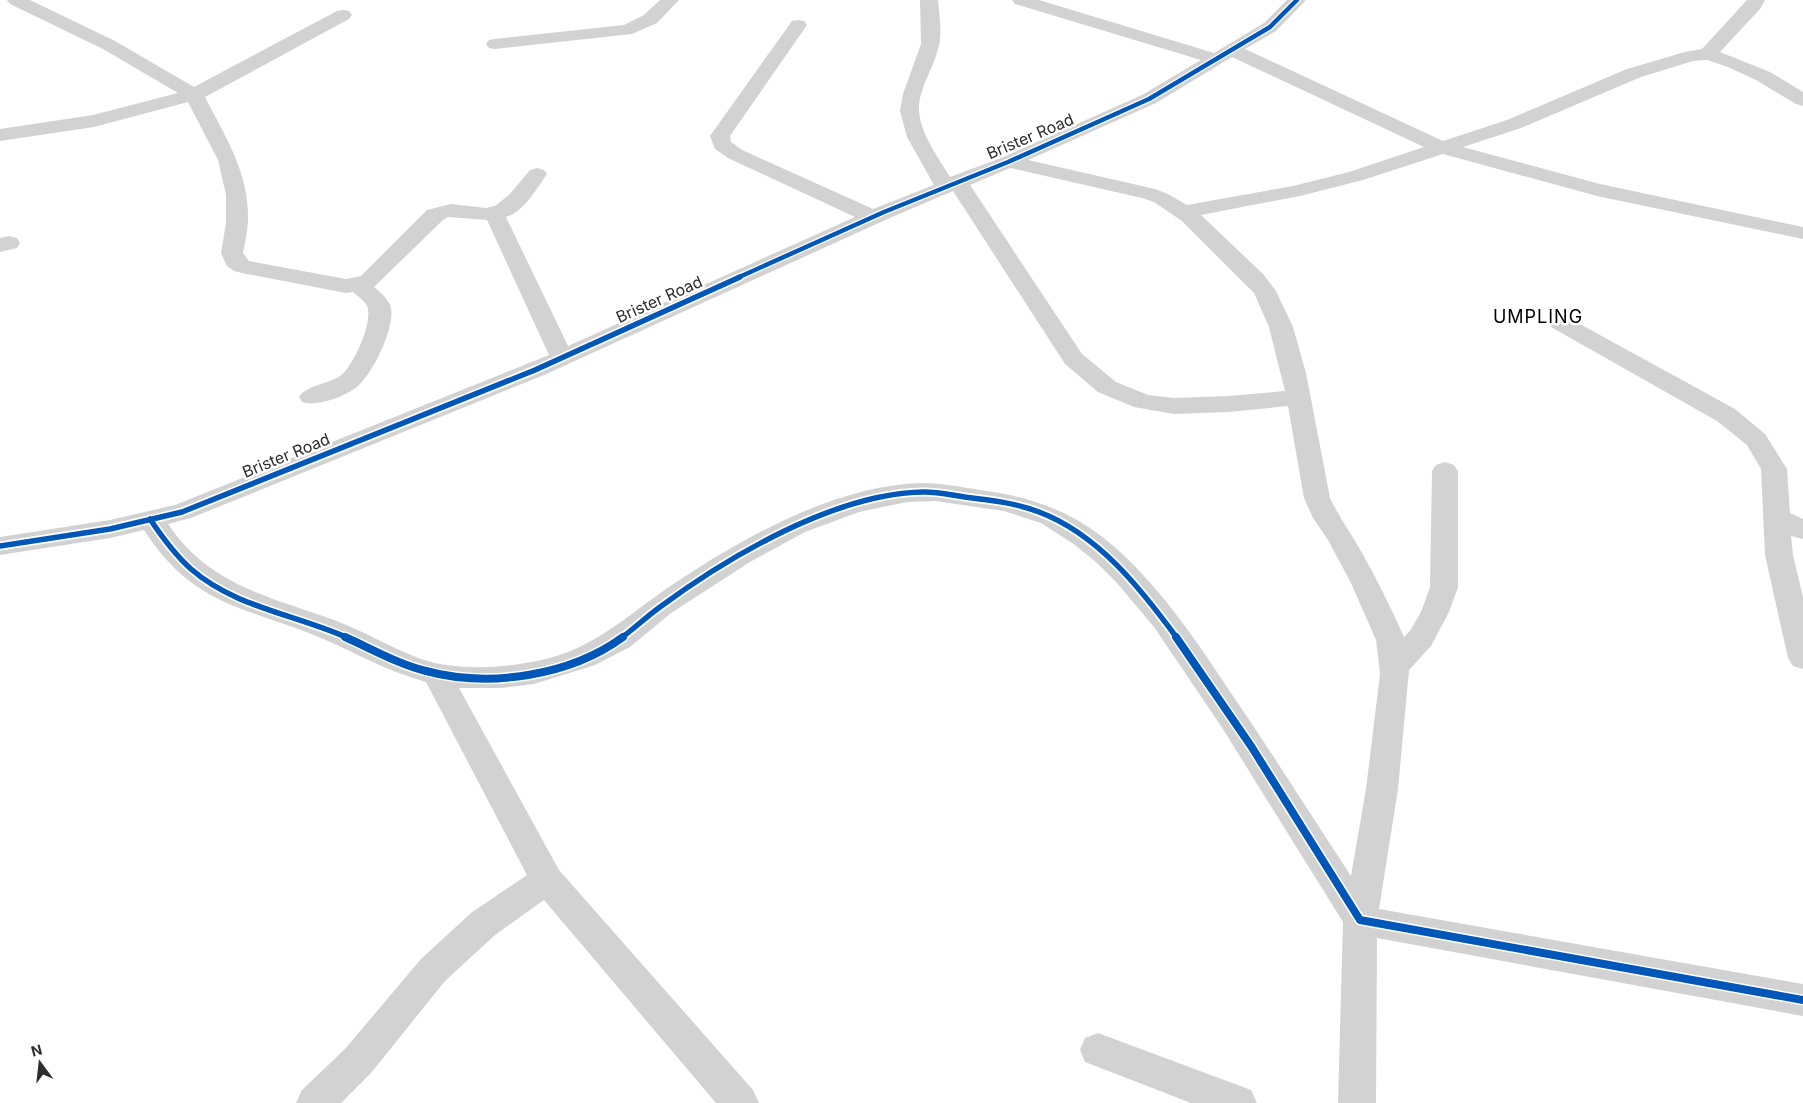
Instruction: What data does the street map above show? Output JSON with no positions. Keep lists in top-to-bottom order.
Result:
{
  "streets": {
    "street": ["Brister Road"]
  },
  "districts": ["UMPLING"],
  "north": "top"
}
